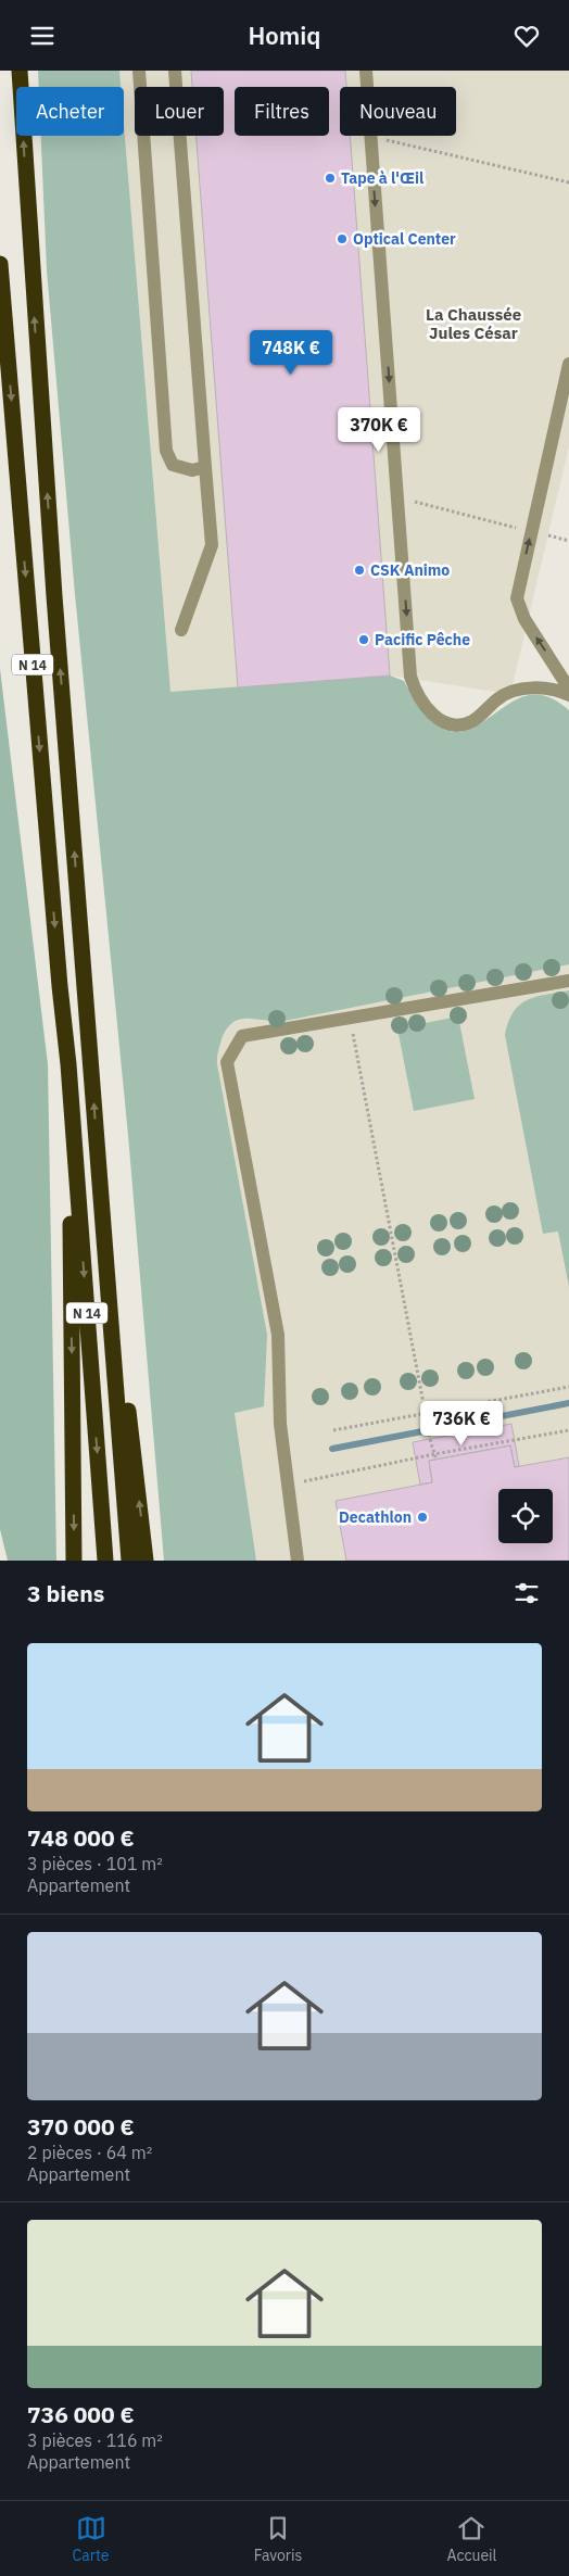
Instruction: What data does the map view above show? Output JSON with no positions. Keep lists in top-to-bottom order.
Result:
{
  "streets": {
    "highway": ["N 14"]
  },
  "districts": ["La Chaussée Jules César"],
  "places": [
    "Tape à l'Œil",
    "Optical Center",
    "CSK Animo",
    "Pacific Pêche",
    "Decathlon"
  ],
  "page": {
    "header": "Homiq",
    "chip": [
      "Acheter",
      "Louer",
      "Filtres",
      "Nouveau"
    ],
    "price": ["748K €", "370K €", "736K €"],
    "heading": "3 biens",
    "list": [
      {
        "name": "748 000 €",
        "note": "3 pièces · 101 m² · Appartement"
      },
      {
        "name": "370 000 €",
        "note": "2 pièces · 64 m² · Appartement"
      },
      {
        "name": "736 000 €",
        "note": "3 pièces · 116 m² · Appartement"
      }
    ],
    "tabs": ["Carte", "Favoris", "Accueil"]
  }
}
